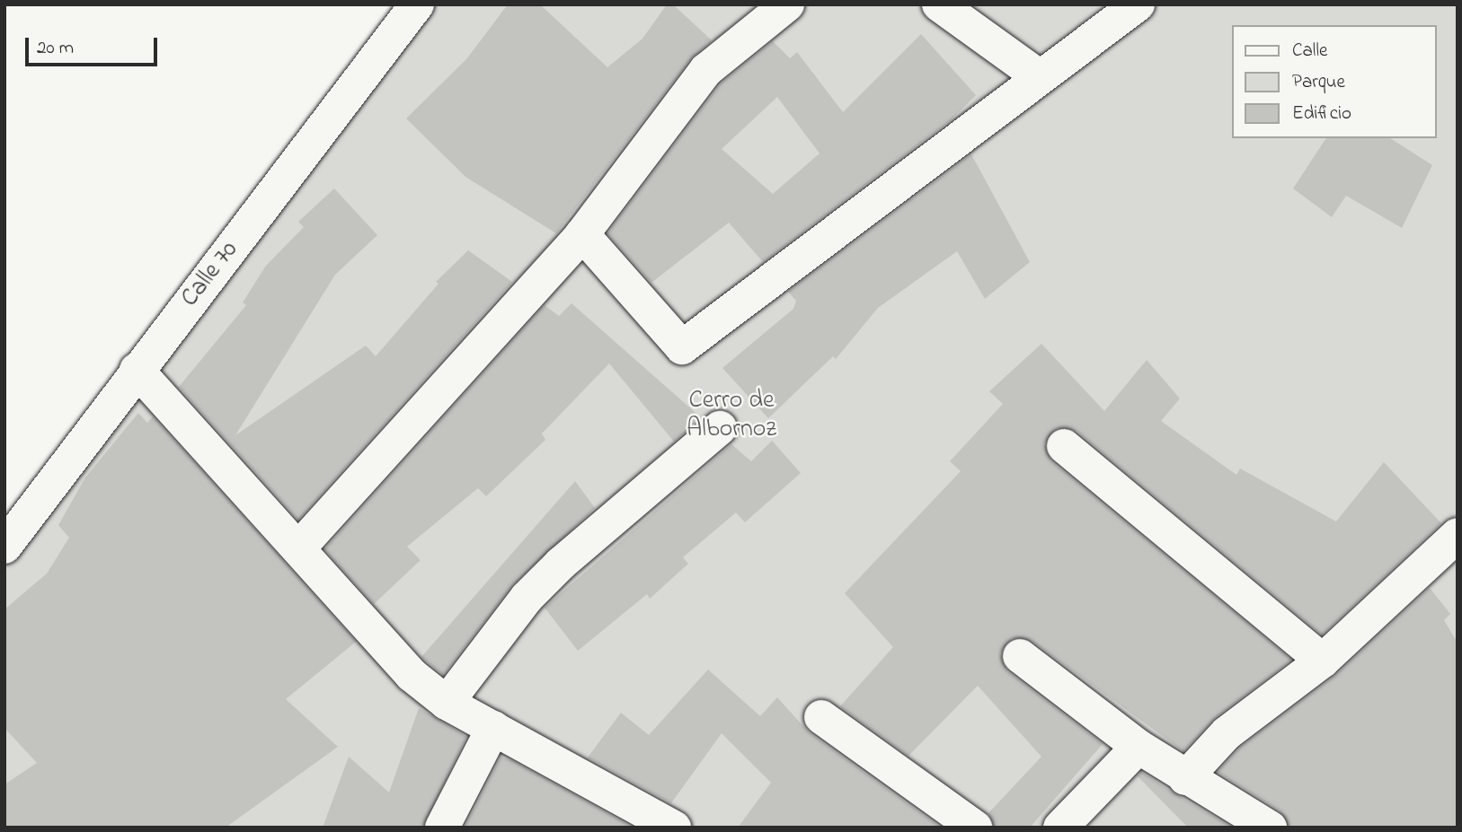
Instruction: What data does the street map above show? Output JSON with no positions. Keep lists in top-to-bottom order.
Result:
{
  "streets": {
    "street": ["Calle 70"]
  },
  "parks": ["Cerro de Albornoz"],
  "legend": ["Calle", "Parque", "Edificio"],
  "scale_bar": "20 m"
}
